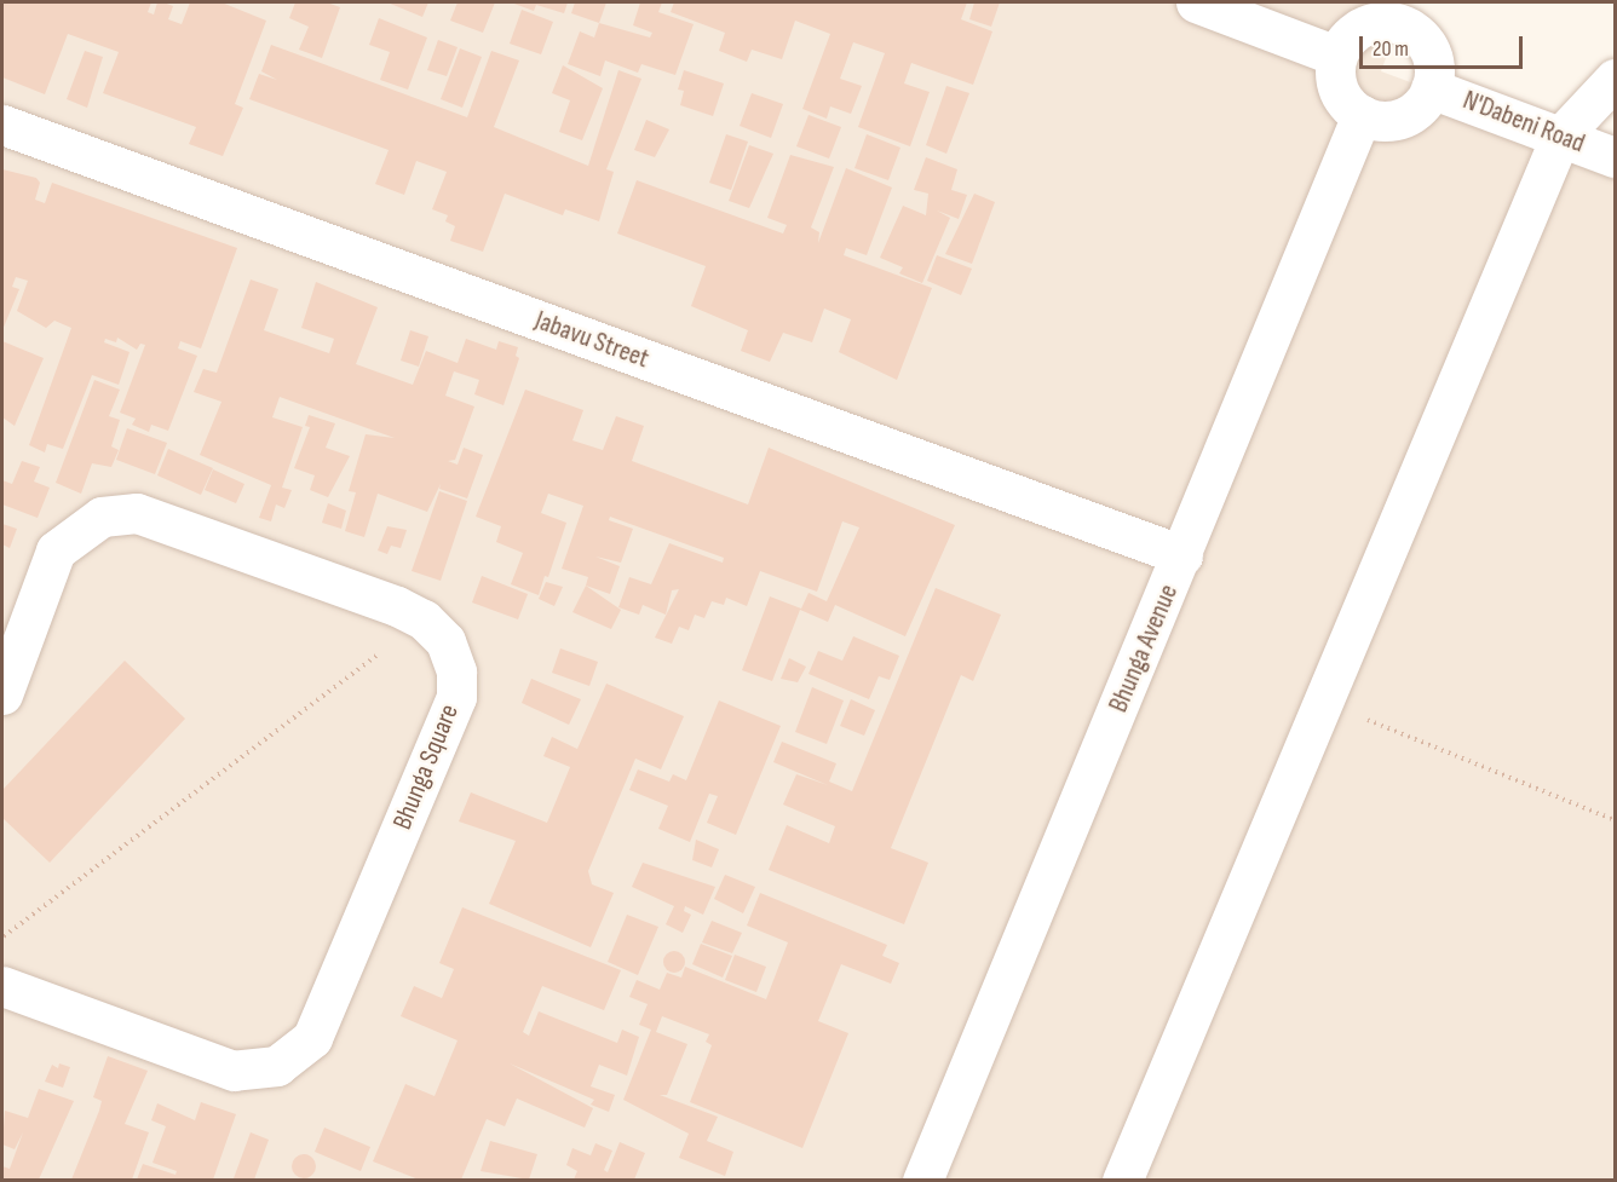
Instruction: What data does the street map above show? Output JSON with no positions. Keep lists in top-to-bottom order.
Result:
{
  "streets": {
    "street": [
      "N'Dabeni Road",
      "Jabavu Street",
      "Bhunga Avenue",
      "Bhunga Square"
    ]
  },
  "crossings": [
    ["N'Dabeni Road", "Bhunga Avenue"],
    ["Jabavu Street", "Bhunga Avenue"]
  ],
  "scale_bar": "20 m"
}
